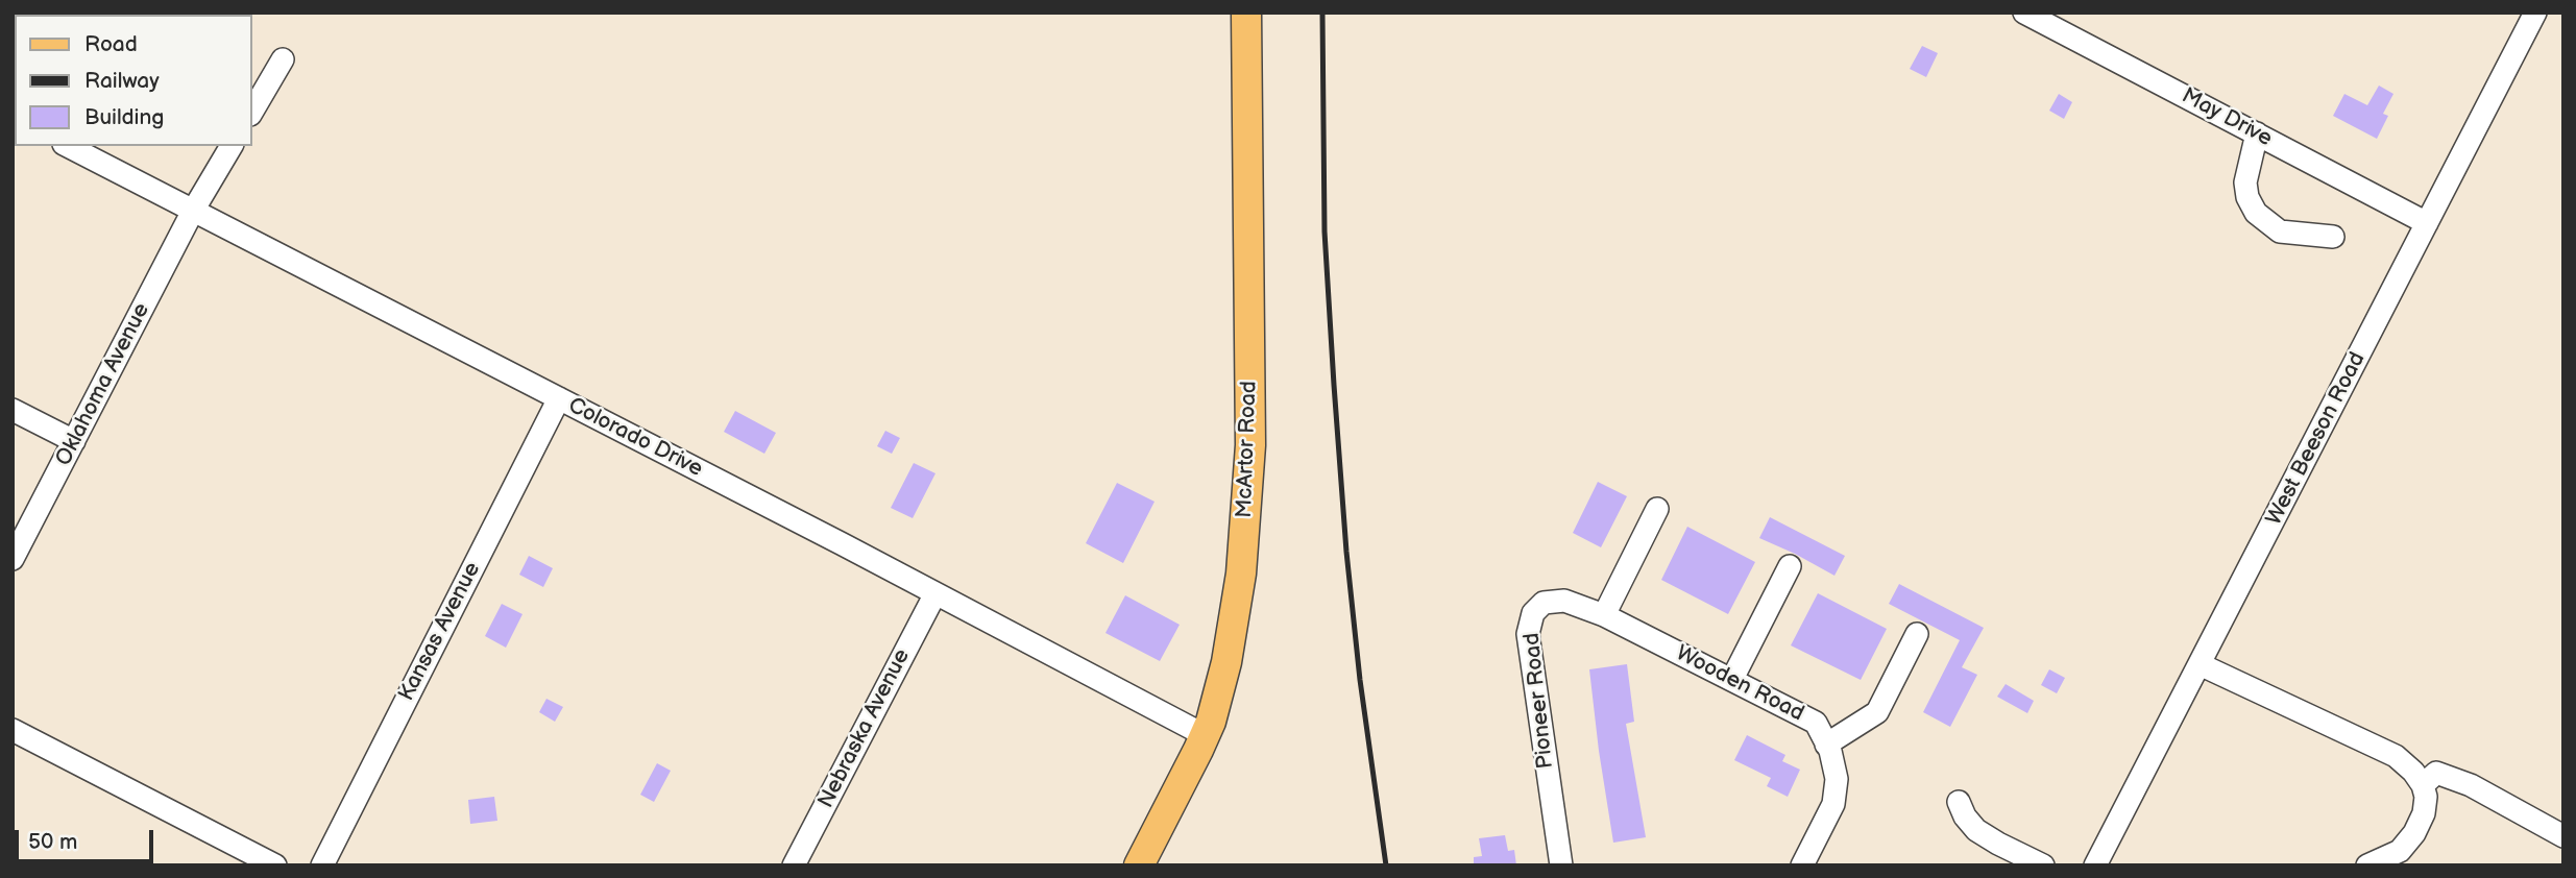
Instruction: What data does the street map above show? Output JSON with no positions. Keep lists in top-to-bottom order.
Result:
{
  "streets": {
    "main road": ["McArtor Road"],
    "street": [
      "May Drive",
      "Oklahoma Avenue",
      "Colorado Drive",
      "West Beeson Road",
      "Kansas Avenue",
      "Wooden Road",
      "Pioneer Road",
      "Nebraska Avenue"
    ]
  },
  "crossings": [
    ["May Drive", "West Beeson Road"],
    ["Oklahoma Avenue", "Colorado Drive"],
    ["Colorado Drive", "McArtor Road"],
    ["Colorado Drive", "Kansas Avenue"],
    ["Colorado Drive", "Nebraska Avenue"],
    ["Wooden Road", "Pioneer Road"]
  ],
  "legend": ["Road", "Railway", "Building"],
  "scale_bar": "50 m"
}
